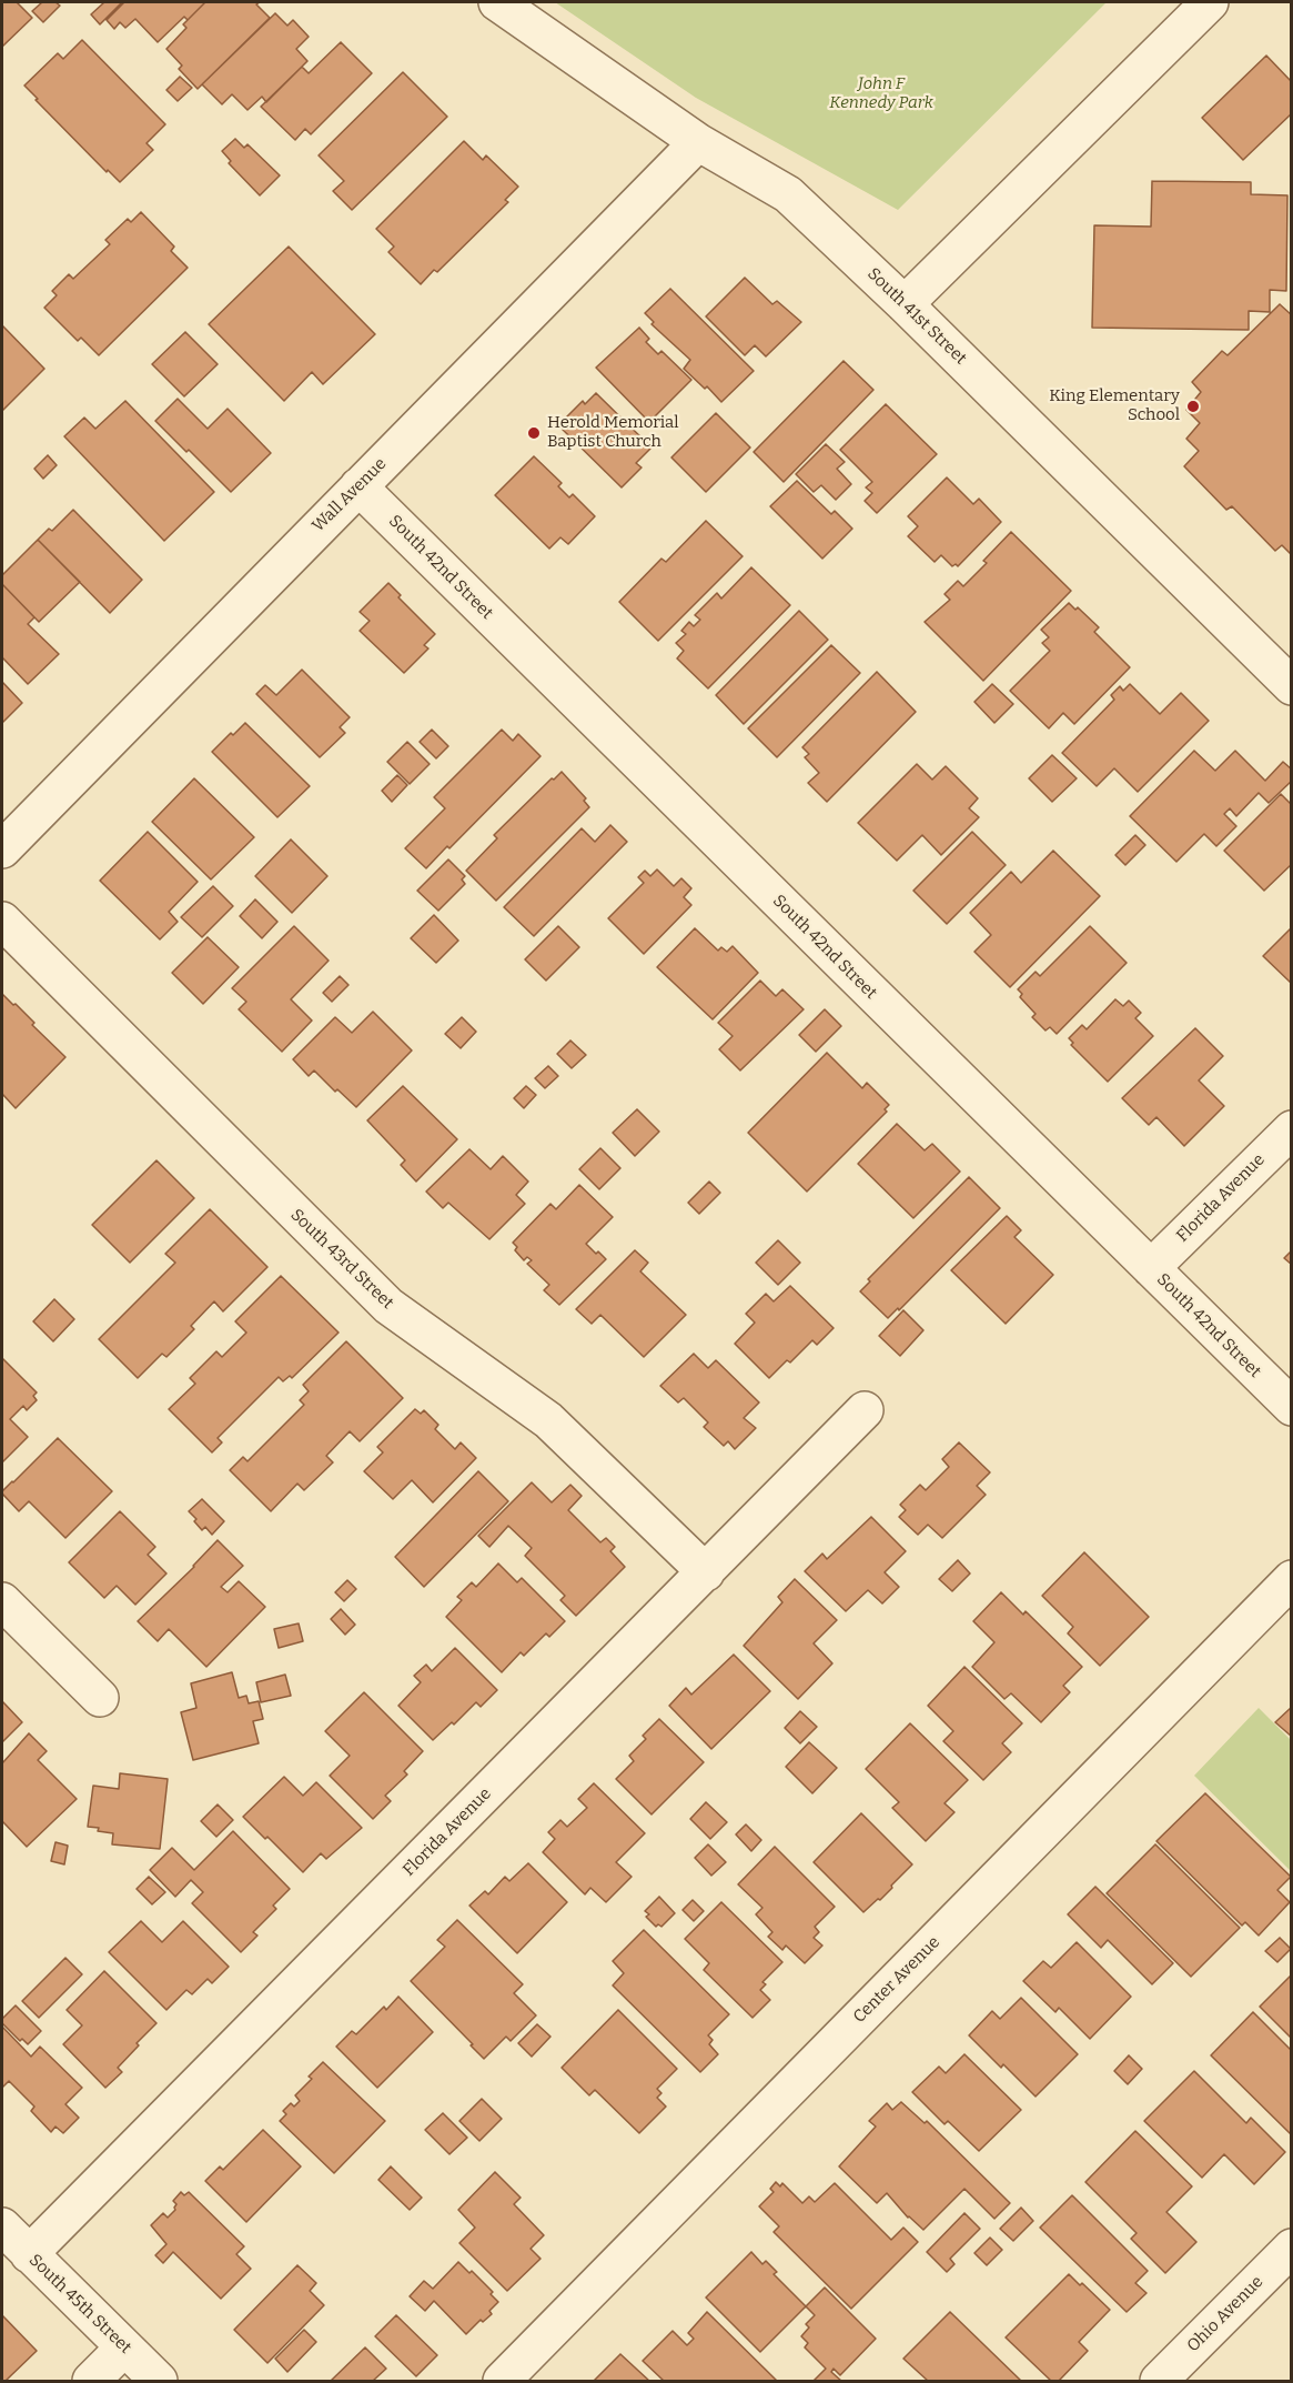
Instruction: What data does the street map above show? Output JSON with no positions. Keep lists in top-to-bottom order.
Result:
{
  "streets": {
    "street": [
      "South 41st Street",
      "Wall Avenue",
      "South 42nd Street",
      "Florida Avenue",
      "South 43rd Street",
      "Center Avenue",
      "South 45th Street",
      "Ohio Avenue"
    ]
  },
  "crossings": [
    ["South 41st Street", "Wall Avenue"],
    ["Wall Avenue", "South 42nd Street"],
    ["South 42nd Street", "Florida Avenue"],
    ["Florida Avenue", "South 43rd Street"],
    ["Florida Avenue", "South 45th Street"]
  ],
  "parks": ["John F Kennedy Park"],
  "places": ["King Elementary School", "Herold Memorial Baptist Church"]
}
